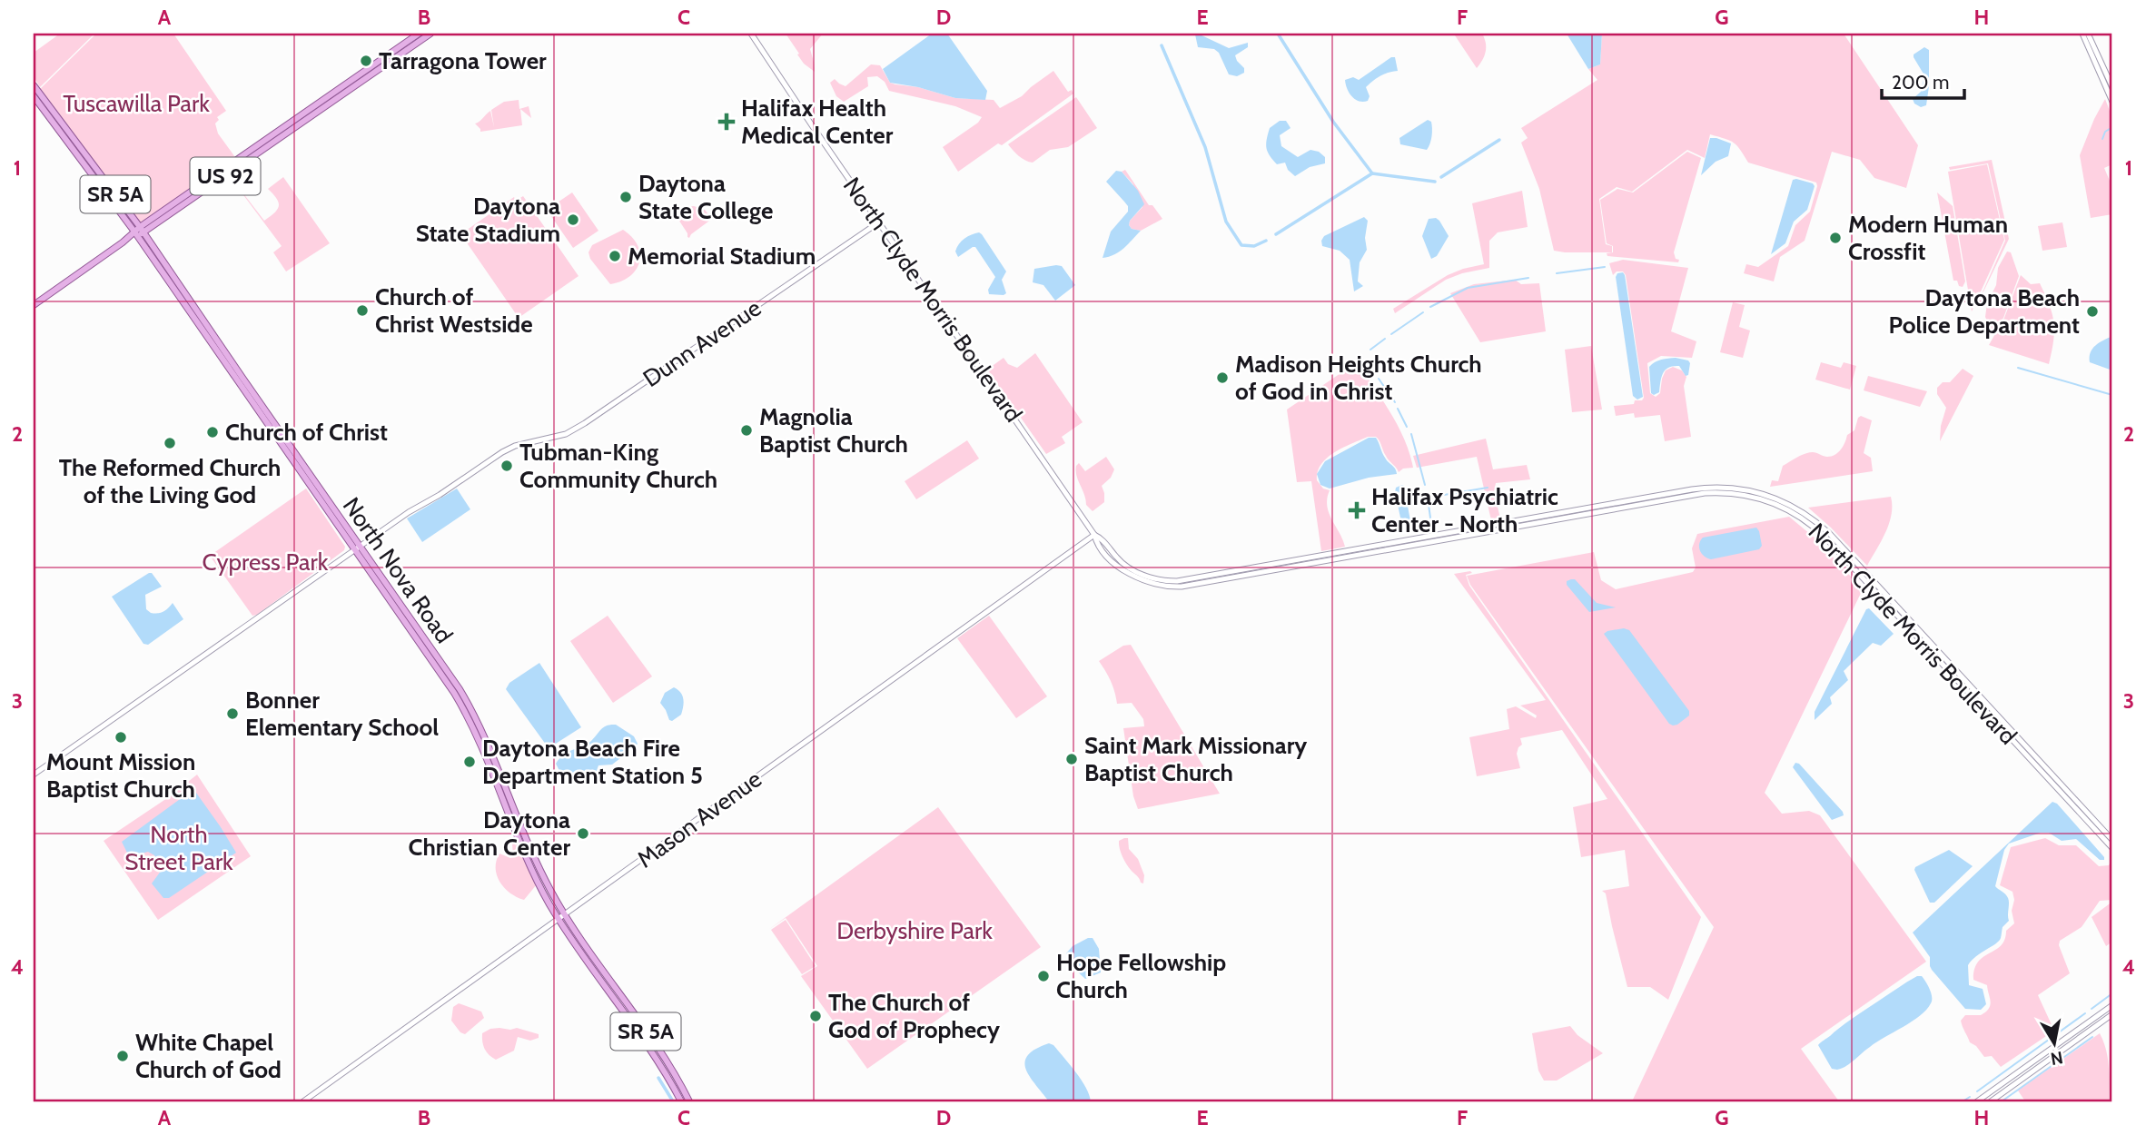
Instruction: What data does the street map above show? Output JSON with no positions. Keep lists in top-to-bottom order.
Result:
{
  "streets": {
    "main road": [
      "US 92",
      "SR 5A",
      "North Clyde Morris Boulevard",
      "Dunn Avenue",
      "North Nova Road",
      "Mason Avenue"
    ]
  },
  "crossings": [
    ["US 92", "North Nova Road"],
    ["North Clyde Morris Boulevard", "Dunn Avenue"],
    ["North Clyde Morris Boulevard", "Mason Avenue"],
    ["Dunn Avenue", "North Nova Road"],
    ["North Nova Road", "Mason Avenue"]
  ],
  "parks": [
    "Tuscawilla Park",
    "Cypress Park",
    "North Street Park",
    "Derbyshire Park"
  ],
  "places": {
    "other": [
      "Tarragona Tower",
      "Daytona State College",
      "Daytona State Stadium",
      "Modern Human Crossfit",
      "Memorial Stadium",
      "Church of Christ Westside",
      "Daytona Beach Police Department",
      "Madison Heights Church of God in Christ",
      "Magnolia Baptist Church",
      "Church of Christ",
      "The Reformed Church of the Living God",
      "Tubman-King Community Church",
      "Bonner Elementary School",
      "Mount Mission Baptist Church",
      "Saint Mark Missionary Baptist Church",
      "Daytona Beach Fire Department Station 5",
      "Daytona Christian Center",
      "Hope Fellowship Church",
      "The Church of God of Prophecy",
      "White Chapel Church of God"
    ],
    "health": ["Halifax Health Medical Center", "Halifax Psychiatric Center - North"]
  },
  "scale_bar": "200 m",
  "north": "bottom",
  "grid": {
    "columns": [
      "A",
      "B",
      "C",
      "D",
      "E",
      "F",
      "G",
      "H"
    ],
    "rows": [
      "1",
      "2",
      "3",
      "4"
    ]
  }
}
